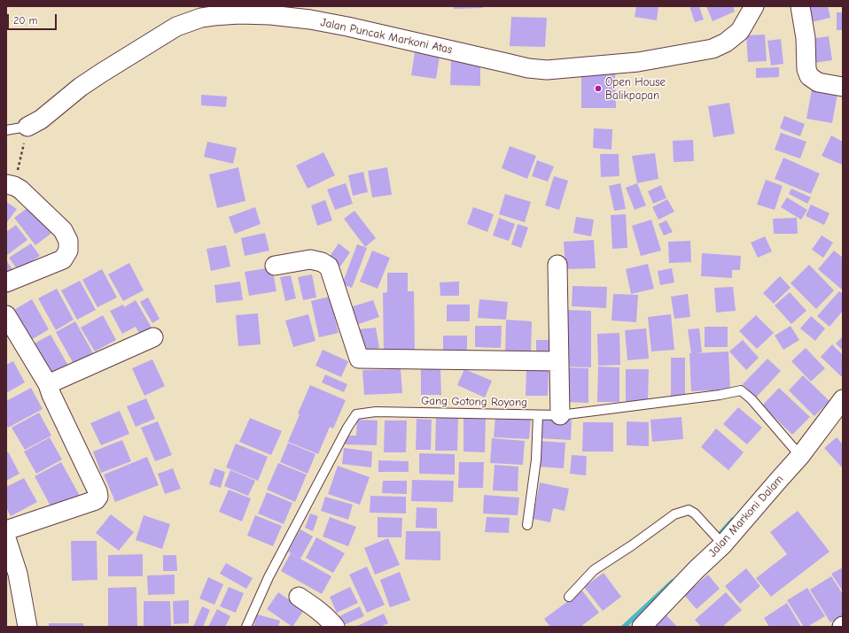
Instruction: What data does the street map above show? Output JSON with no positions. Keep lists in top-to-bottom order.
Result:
{
  "streets": {
    "street": ["Jalan Puncak Markoni Atas", "Jalan Markoni Dalam"],
    "lane": ["Gang Gotong Royong"]
  },
  "crossings": [
    ["Gang Gotong Royong", "Jalan Markoni Dalam"]
  ],
  "places": ["Open House Balikpapan"],
  "scale_bar": "20 m"
}
